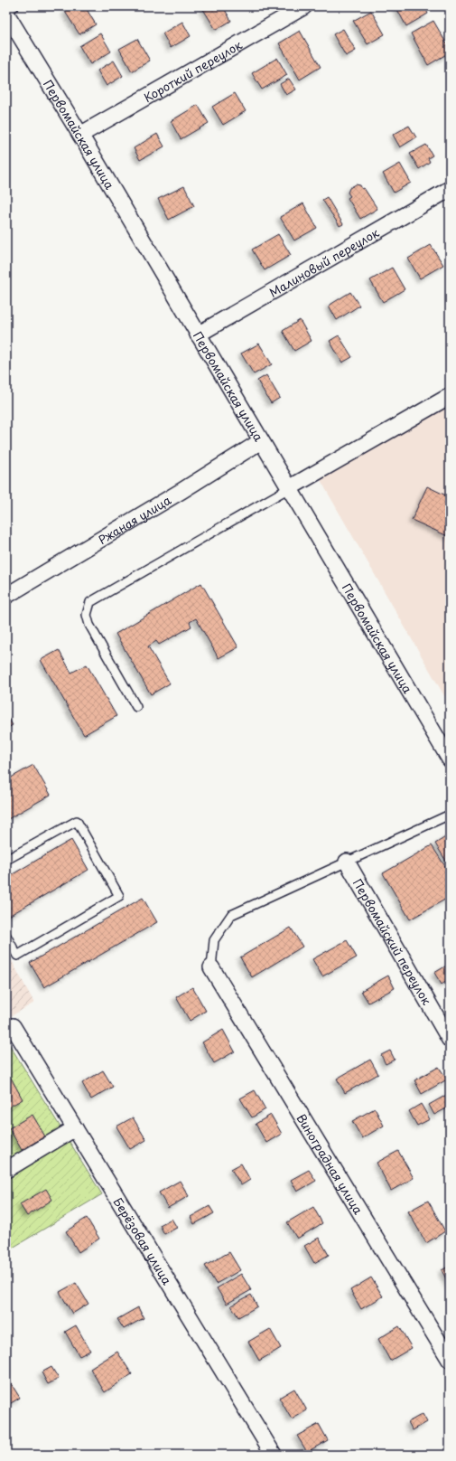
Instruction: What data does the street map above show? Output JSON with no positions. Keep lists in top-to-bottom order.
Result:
{
  "streets": {
    "street": [
      "Короткий переулок",
      "Первомайская улица",
      "Малиновый переулок",
      "Ржаная улица",
      "Первомайский переулок",
      "Виноградная улица",
      "Берёзовая улица"
    ]
  },
  "crossings": [
    ["Короткий переулок", "Первомайская улица"],
    ["Первомайская улица", "Малиновый переулок"],
    ["Первомайская улица", "Ржаная улица"]
  ]
}
